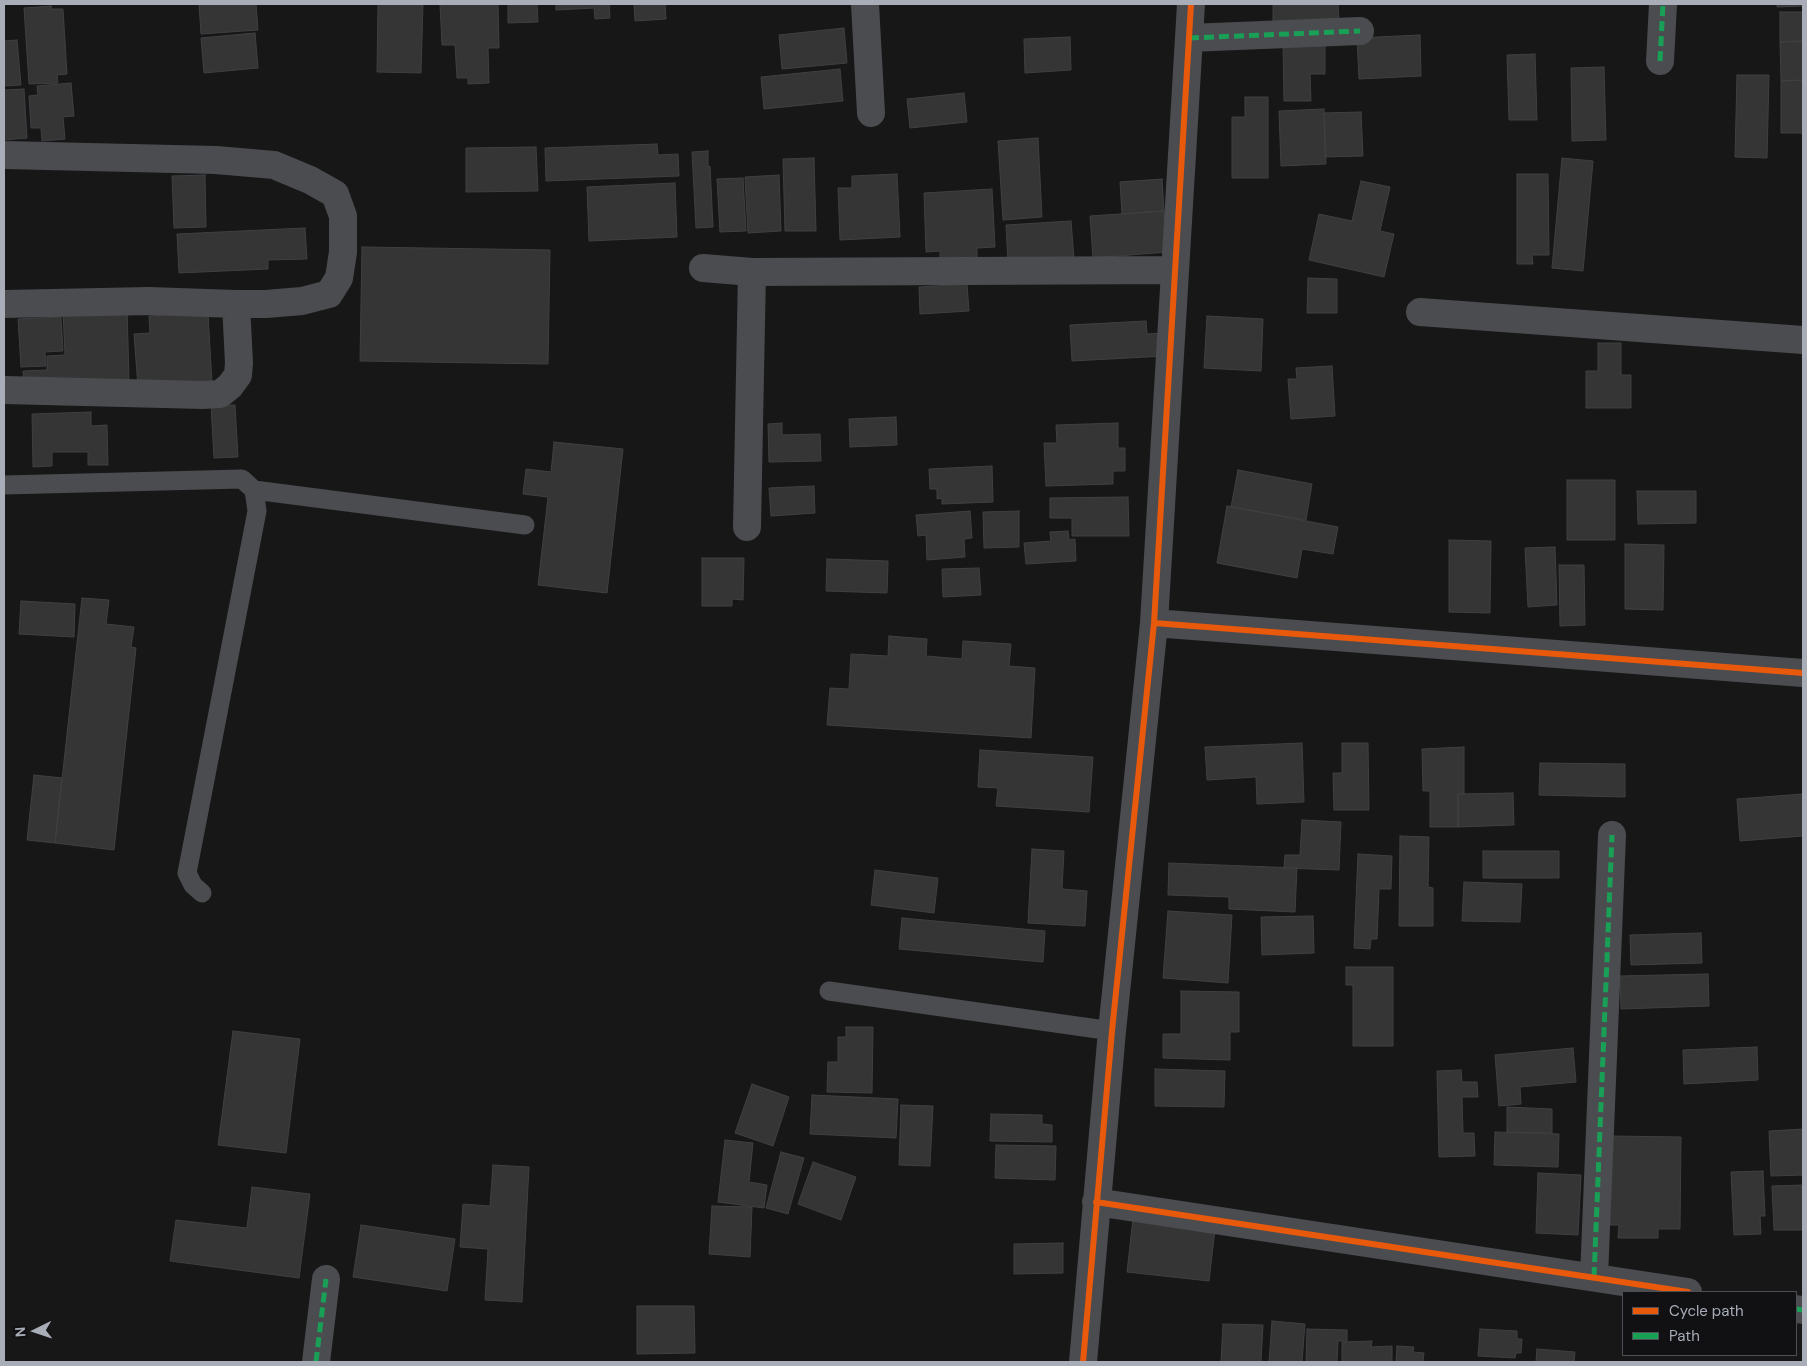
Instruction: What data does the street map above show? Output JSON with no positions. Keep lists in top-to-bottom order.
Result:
{
  "legend": ["Cycle path", "Path"],
  "north": "left"
}
